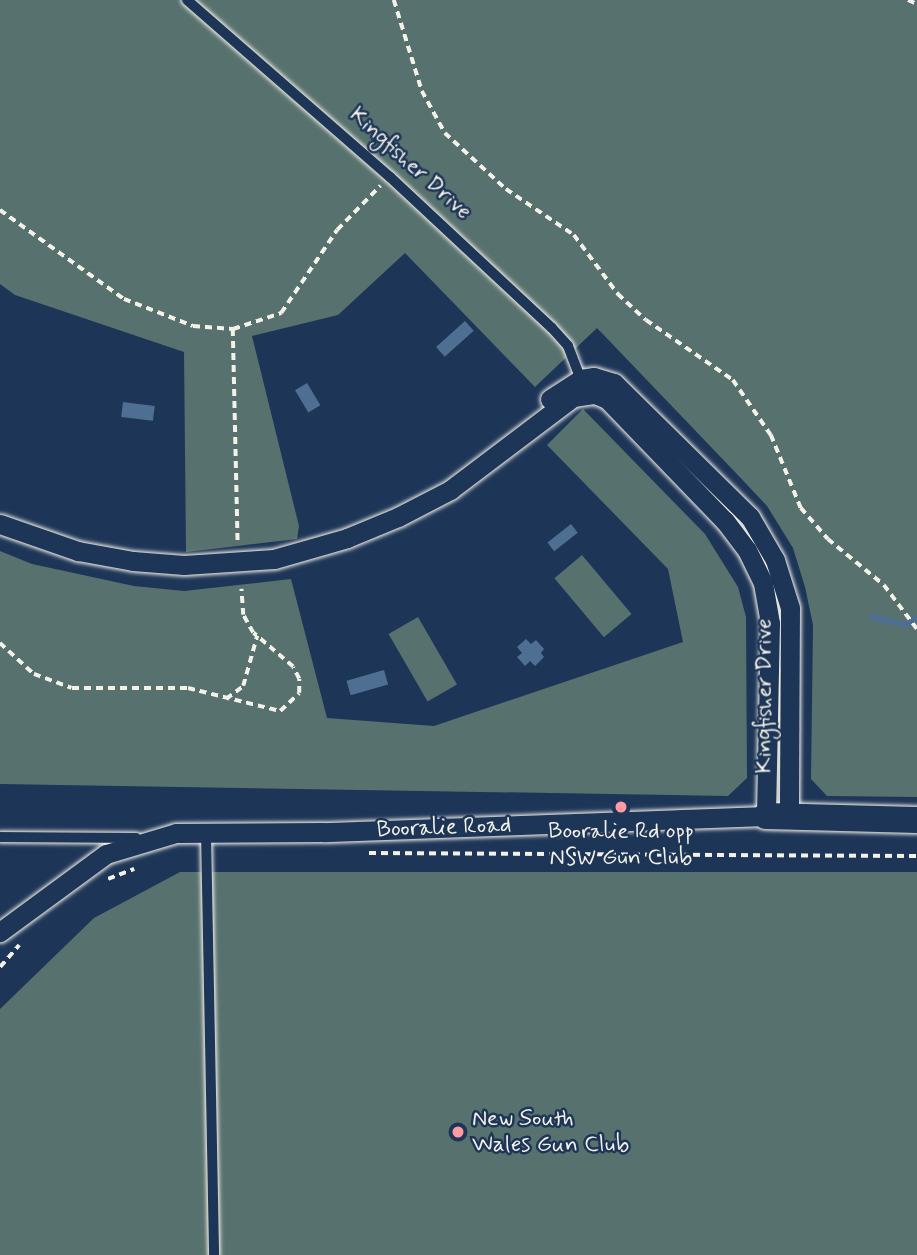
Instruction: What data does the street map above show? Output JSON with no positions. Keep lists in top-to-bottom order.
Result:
{
  "streets": {
    "street": ["Kingfisher Drive", "Booralie Road"]
  },
  "crossings": [
    ["Kingfisher Drive", "Booralie Road"]
  ],
  "places": ["Booralie Rd opp NSW Gun Club", "New South Wales Gun Club"]
}
